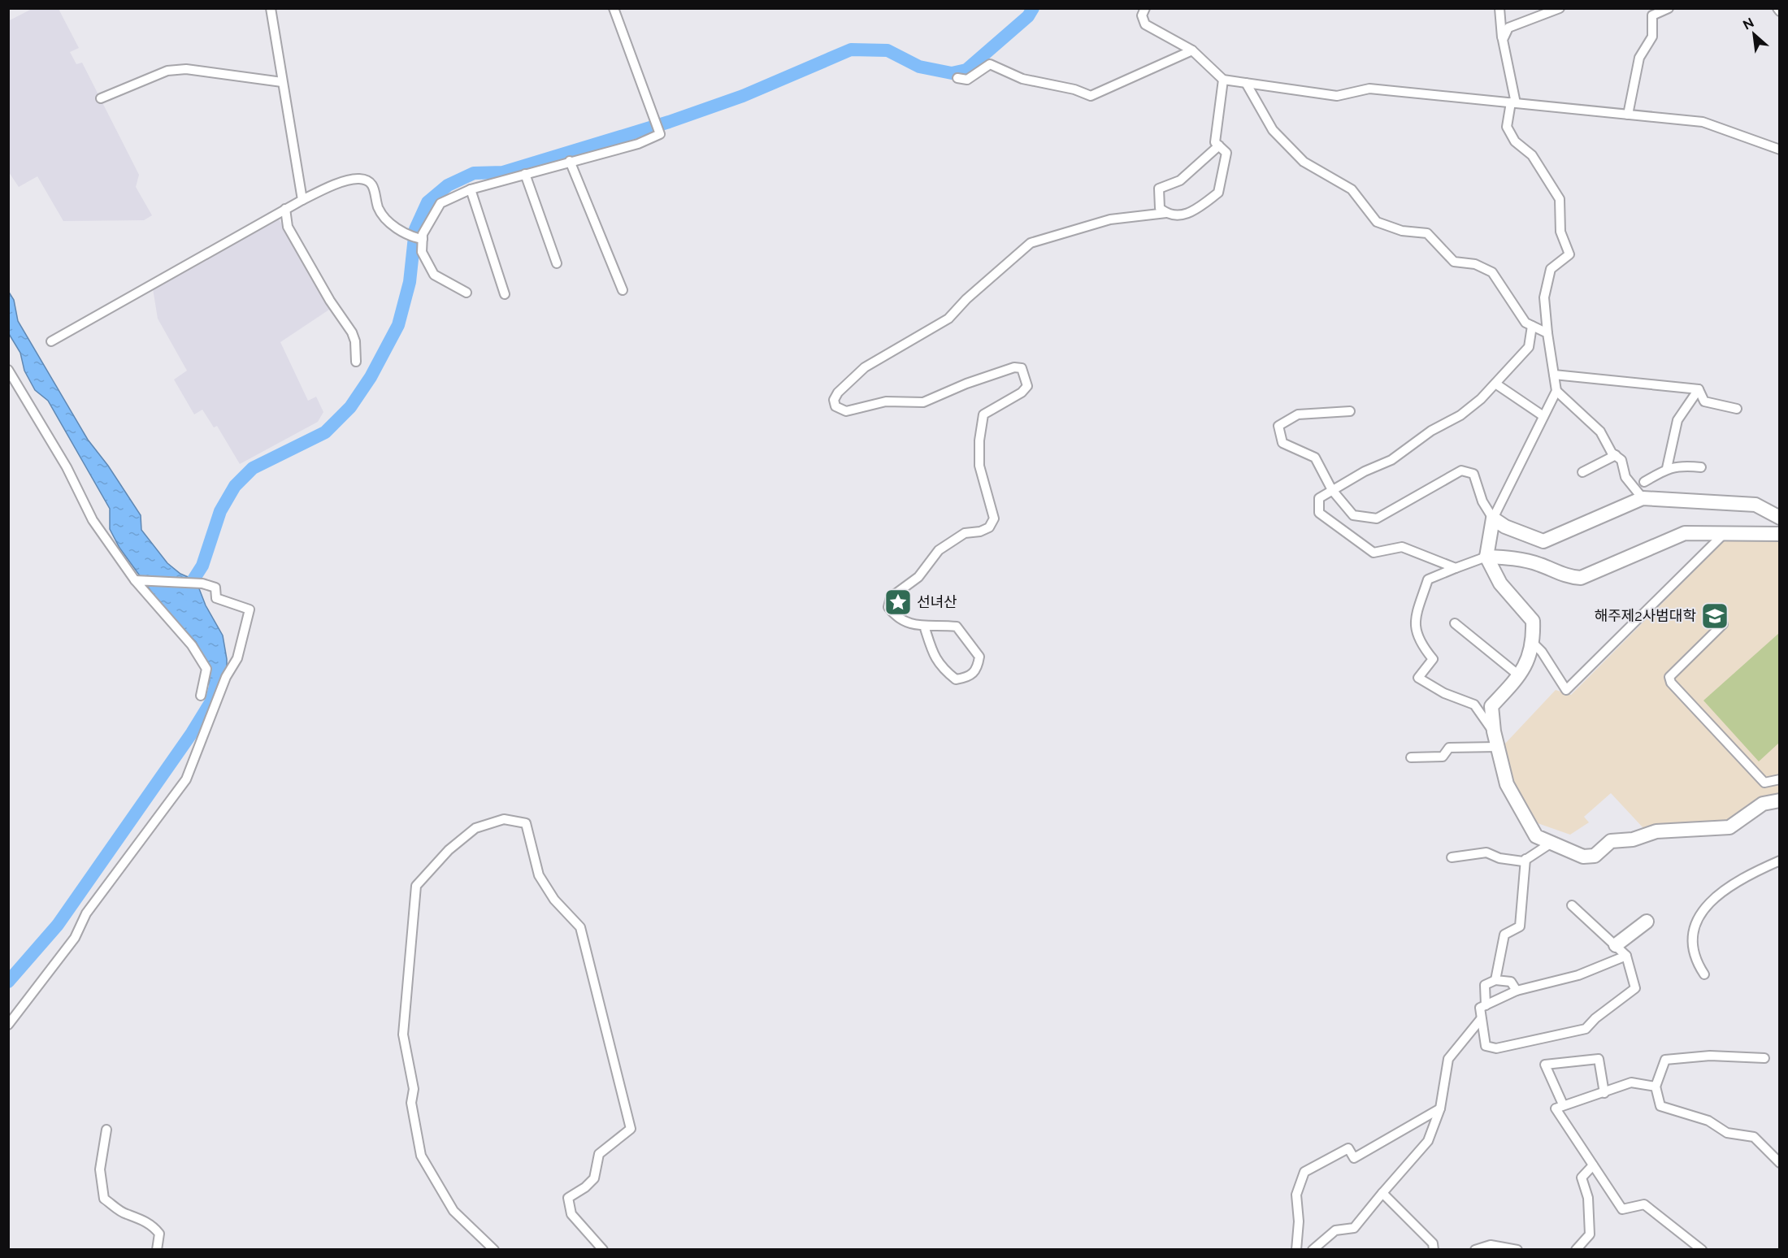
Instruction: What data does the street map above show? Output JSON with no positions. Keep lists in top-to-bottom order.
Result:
{
  "places": {
    "place": ["선녀산"],
    "school or university": ["해주제2사범대학"]
  },
  "north": "top left"
}
